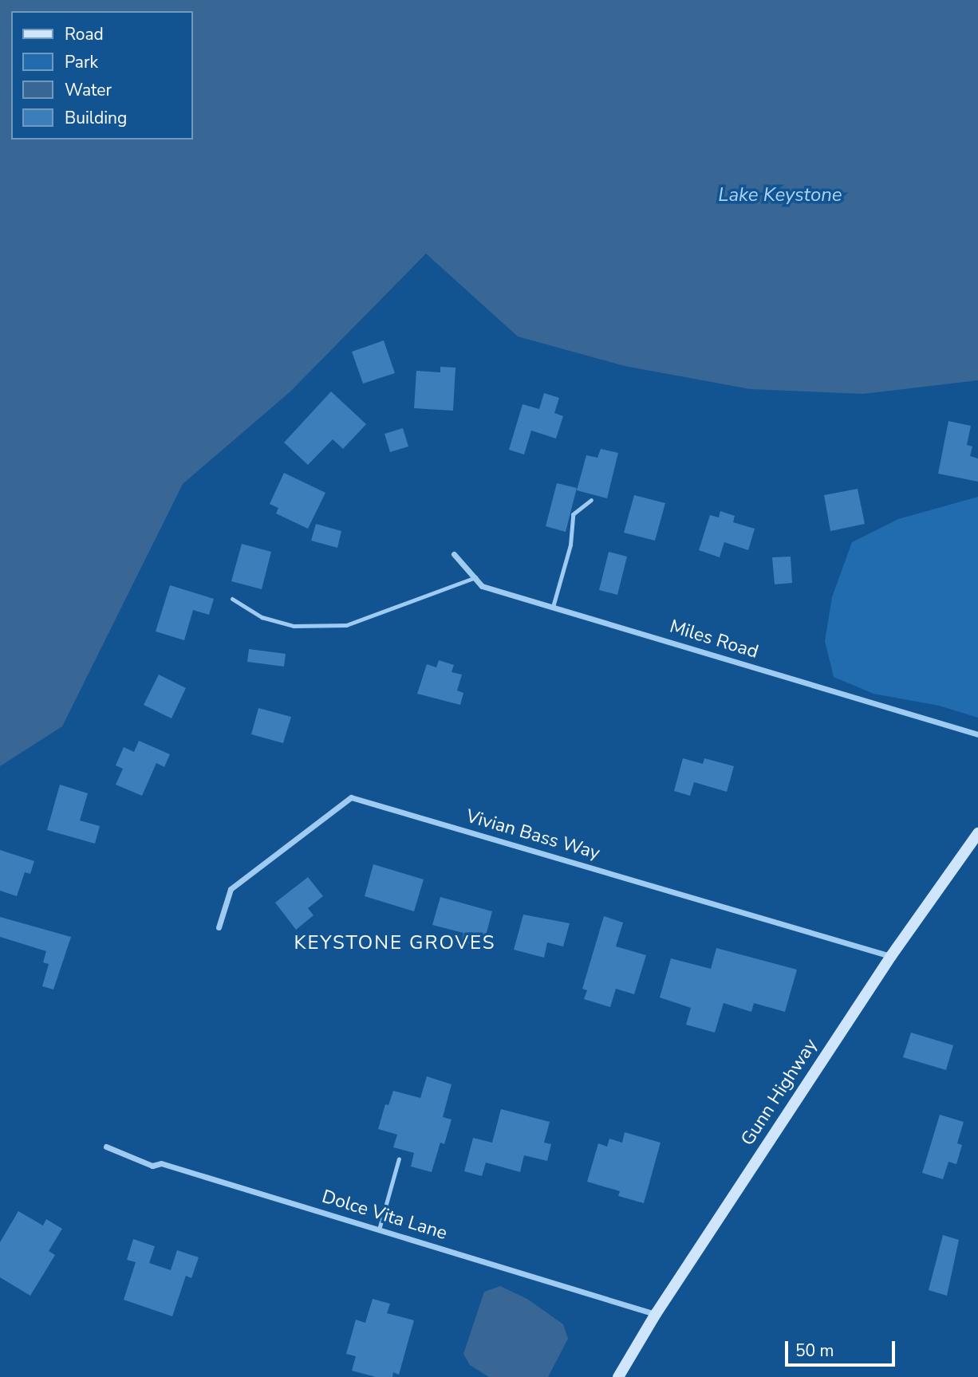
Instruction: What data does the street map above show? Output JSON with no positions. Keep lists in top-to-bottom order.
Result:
{
  "streets": {
    "main road": ["Gunn Highway"],
    "street": ["Miles Road", "Vivian Bass Way", "Dolce Vita Lane"]
  },
  "crossings": [
    ["Vivian Bass Way", "Gunn Highway"],
    ["Gunn Highway", "Dolce Vita Lane"]
  ],
  "districts": ["KEYSTONE GROVES"],
  "water": ["Lake Keystone"],
  "legend": [
    "Road",
    "Park",
    "Water",
    "Building"
  ],
  "scale_bar": "50 m"
}
